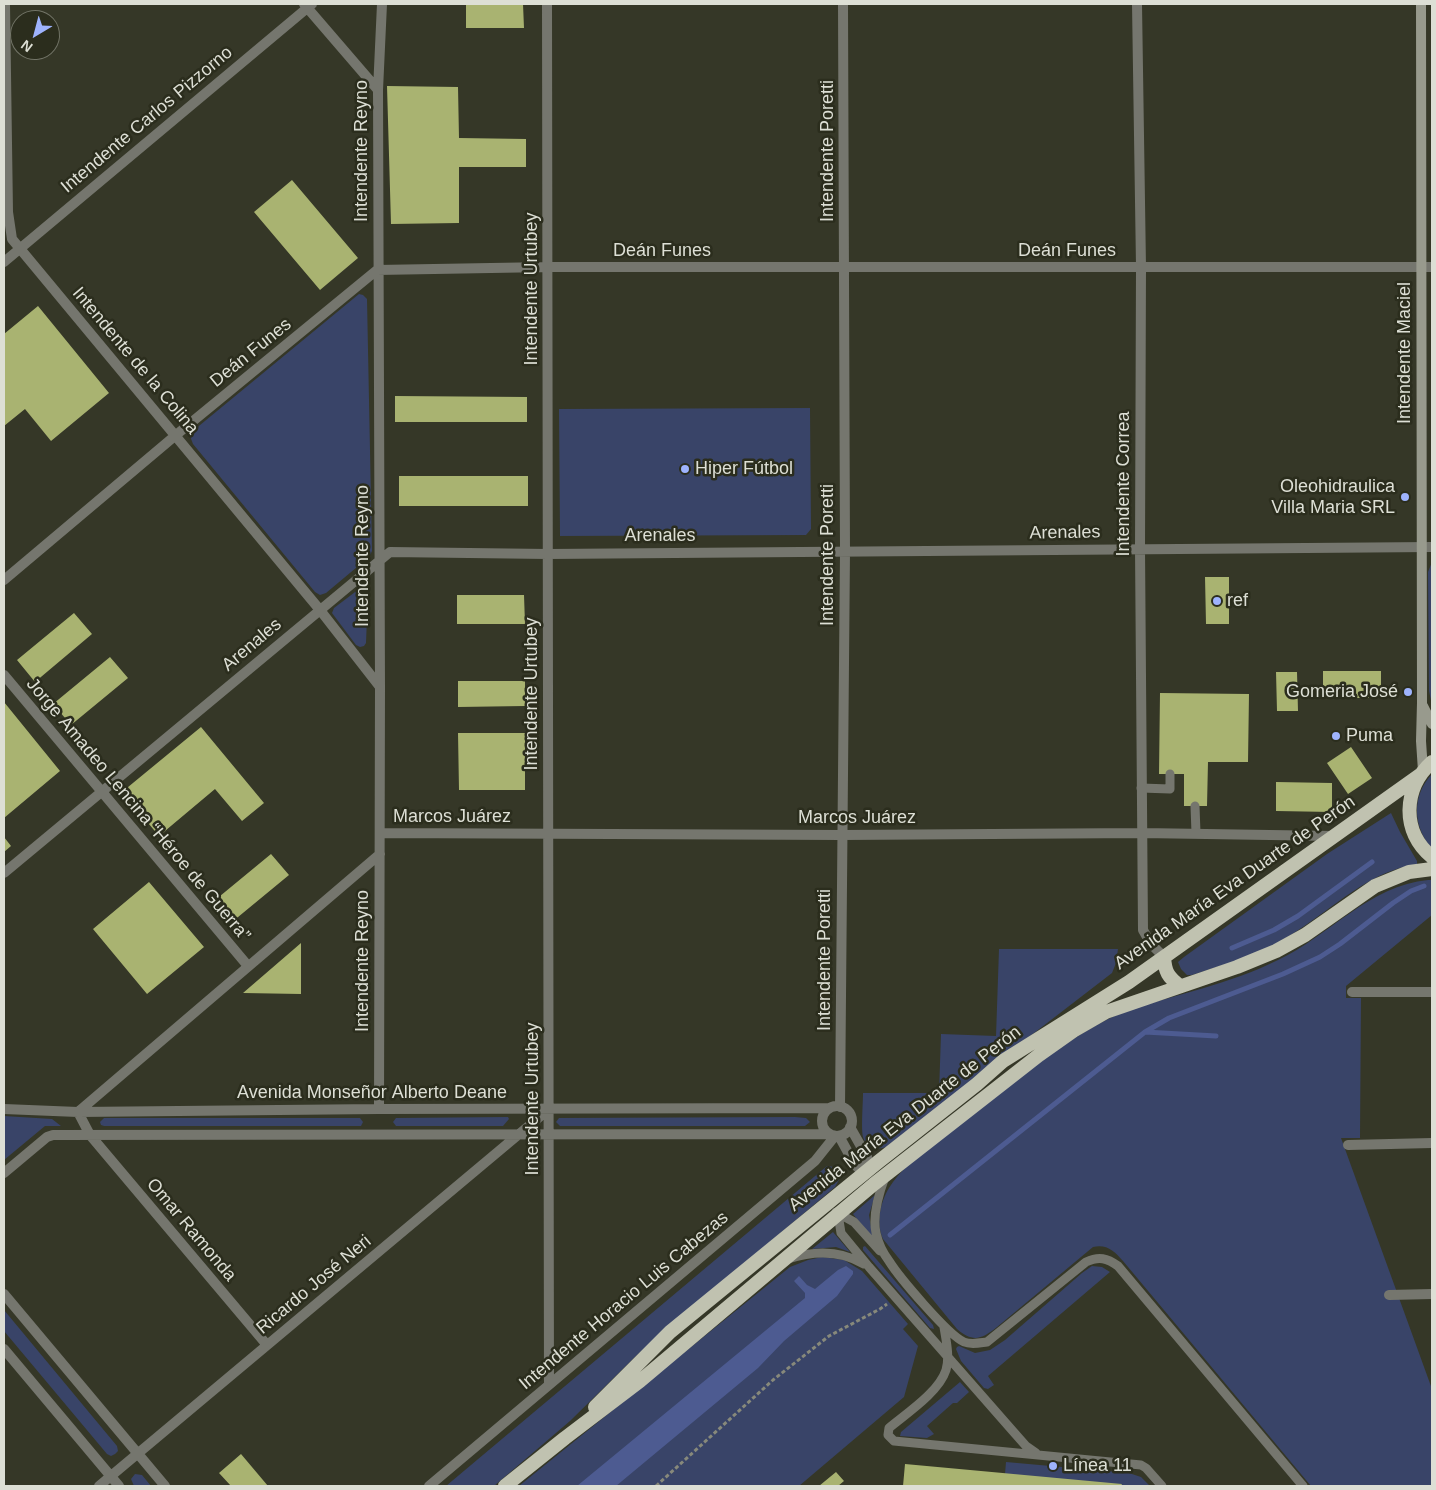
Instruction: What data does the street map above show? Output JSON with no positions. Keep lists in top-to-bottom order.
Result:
{
  "streets": {
    "highway": ["Avenida María Eva Duarte de Perón"],
    "main road": ["Intendente Maciel"],
    "street": [
      "Intendente Carlos Pizzorno",
      "Intendente Reyno",
      "Intendente Poretti",
      "Deán Funes",
      "Intendente Urtubey",
      "Intendente de la Colina",
      "Intendente Correa",
      "Arenales",
      "Jorge Amadeo Lencina “Héroe de Guerra”",
      "Marcos Juárez",
      "Avenida Monseñor Alberto Deane",
      "Omar Ramonda",
      "Ricardo José Neri",
      "Intendente Horacio Luis Cabezas"
    ]
  },
  "crossings": [
    ["Intendente Carlos Pizzorno", "Intendente de la Colina"],
    ["Intendente Reyno", "Deán Funes"],
    ["Intendente Reyno", "Intendente de la Colina"],
    ["Intendente Reyno", "Arenales"],
    ["Intendente Reyno", "Marcos Juárez"],
    ["Intendente Reyno", "Avenida Monseñor Alberto Deane"],
    ["Intendente Poretti", "Deán Funes"],
    ["Intendente Poretti", "Arenales"],
    ["Intendente Poretti", "Marcos Juárez"],
    ["Intendente Poretti", "Avenida Monseñor Alberto Deane"],
    ["Intendente Poretti", "Intendente Horacio Luis Cabezas"],
    ["Deán Funes", "Intendente Urtubey"],
    ["Deán Funes", "Intendente Maciel"],
    ["Deán Funes", "Intendente de la Colina"],
    ["Deán Funes", "Intendente Correa"],
    ["Intendente Urtubey", "Arenales"],
    ["Intendente Urtubey", "Marcos Juárez"],
    ["Intendente Urtubey", "Avenida Monseñor Alberto Deane"],
    ["Intendente Urtubey", "Ricardo José Neri"],
    ["Intendente Urtubey", "Intendente Horacio Luis Cabezas"],
    ["Intendente Maciel", "Arenales"],
    ["Intendente Maciel", "Avenida María Eva Duarte de Perón"],
    ["Intendente de la Colina", "Arenales"],
    ["Intendente Correa", "Arenales"],
    ["Intendente Correa", "Marcos Juárez"],
    ["Intendente Correa", "Avenida María Eva Duarte de Perón"],
    ["Arenales", "Jorge Amadeo Lencina “Héroe de Guerra”"],
    ["Marcos Juárez", "Avenida María Eva Duarte de Perón"],
    ["Avenida Monseñor Alberto Deane", "Omar Ramonda"],
    ["Avenida Monseñor Alberto Deane", "Ricardo José Neri"],
    ["Avenida Monseñor Alberto Deane", "Intendente Horacio Luis Cabezas"],
    ["Omar Ramonda", "Ricardo José Neri"]
  ],
  "places": [
    "Hiper Fútbol",
    "Oleohidraulica Villa Maria SRL",
    "ref",
    "Gomeria José",
    "Puma",
    "Línea 11"
  ],
  "north": "bottom left"
}
